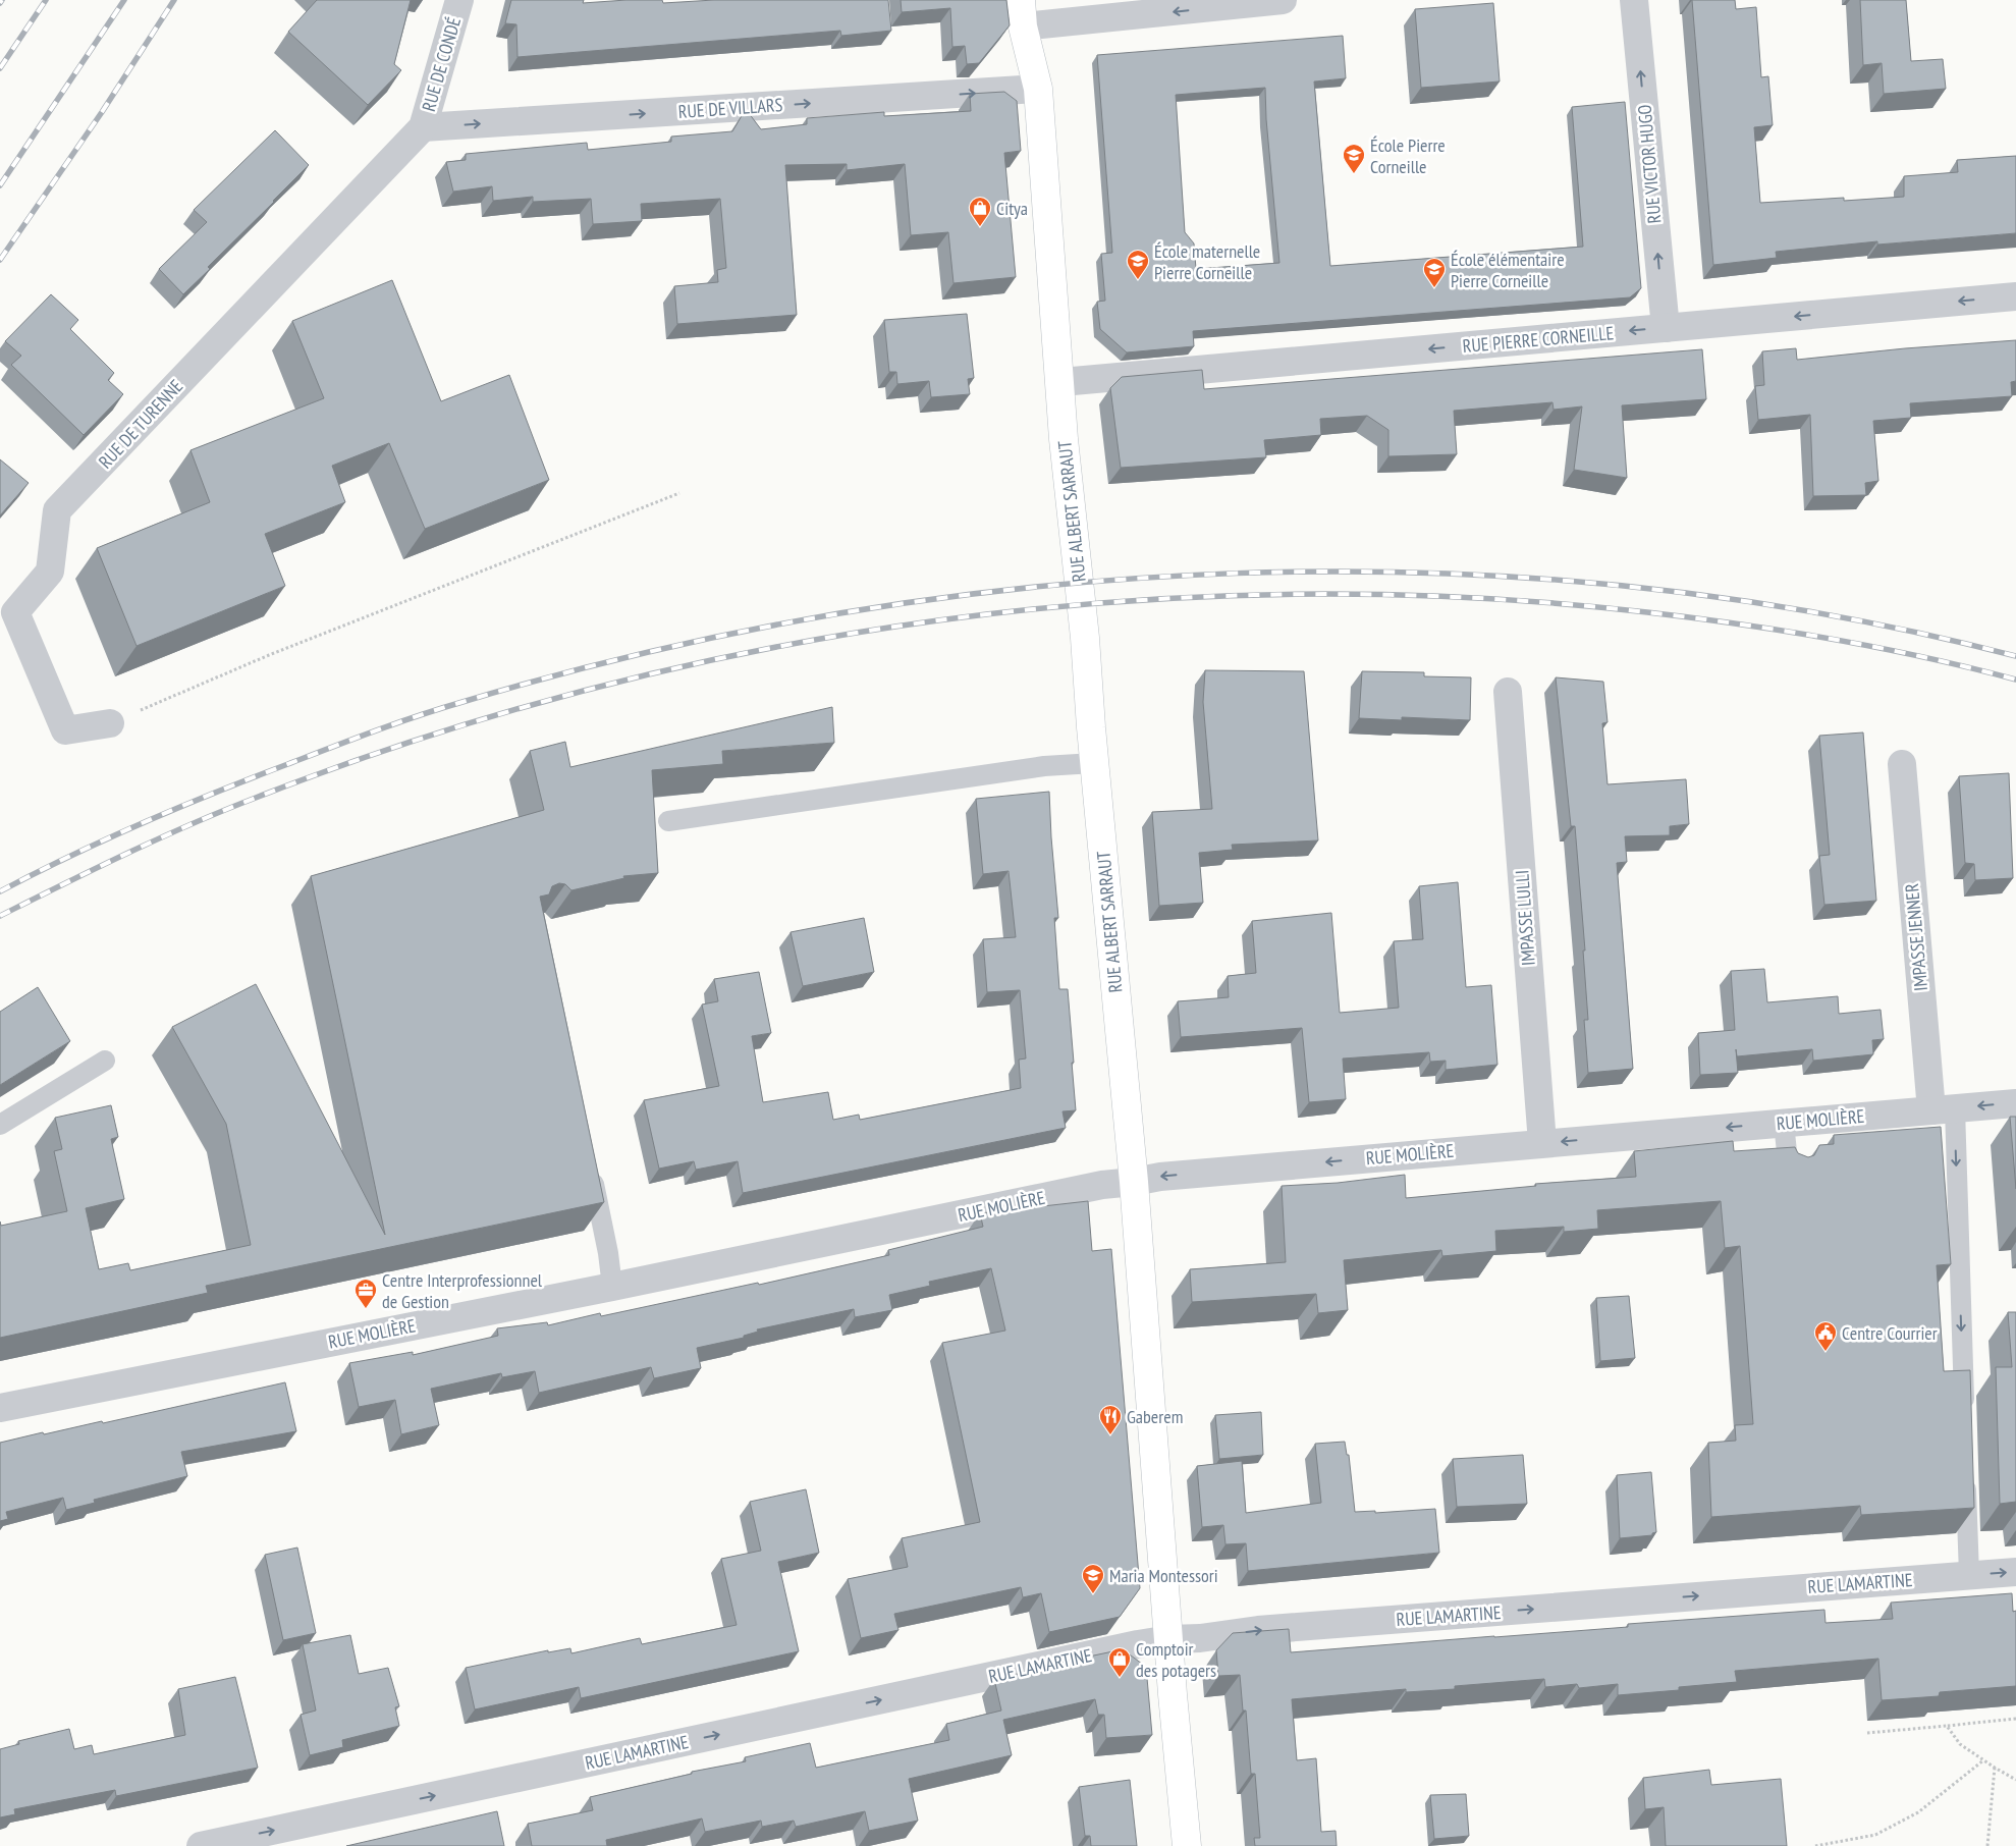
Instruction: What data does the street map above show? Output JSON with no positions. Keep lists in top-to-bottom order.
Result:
{
  "streets": {
    "main road": ["RUE ALBERT SARRAUT"],
    "street": [
      "RUE DE CONDÉ",
      "RUE DE VILLARS",
      "RUE VICTOR HUGO",
      "RUE PIERRE CORNEILLE",
      "RUE DE TURENNE",
      "IMPASSE LULLI",
      "IMPASSE JENNER",
      "RUE MOLIÈRE",
      "RUE LAMARTINE"
    ]
  },
  "crossings": [
    ["RUE DE CONDÉ", "RUE DE VILLARS"],
    ["RUE DE CONDÉ", "RUE DE TURENNE"],
    ["RUE DE VILLARS", "RUE DE TURENNE"],
    ["RUE DE VILLARS", "RUE ALBERT SARRAUT"],
    ["RUE VICTOR HUGO", "RUE PIERRE CORNEILLE"],
    ["RUE PIERRE CORNEILLE", "RUE ALBERT SARRAUT"],
    ["RUE ALBERT SARRAUT", "RUE MOLIÈRE"],
    ["RUE ALBERT SARRAUT", "RUE LAMARTINE"],
    ["IMPASSE LULLI", "RUE MOLIÈRE"],
    ["IMPASSE JENNER", "RUE MOLIÈRE"]
  ],
  "one_way": [
    "RUE DE VILLARS",
    "RUE VICTOR HUGO",
    "RUE PIERRE CORNEILLE",
    "RUE MOLIÈRE",
    "RUE LAMARTINE"
  ],
  "places": {
    "school or university": [
      "École Pierre Corneille",
      "École maternelle Pierre Corneille",
      "École élémentaire Pierre Corneille",
      "Maria Montessori"
    ],
    "shop": ["Citya", "Comptoir des potagers"],
    "office": ["Centre Interprofessionnel de Gestion"],
    "public building": ["Centre Courrier"],
    "restaurant": ["Gaberem"]
  }
}
